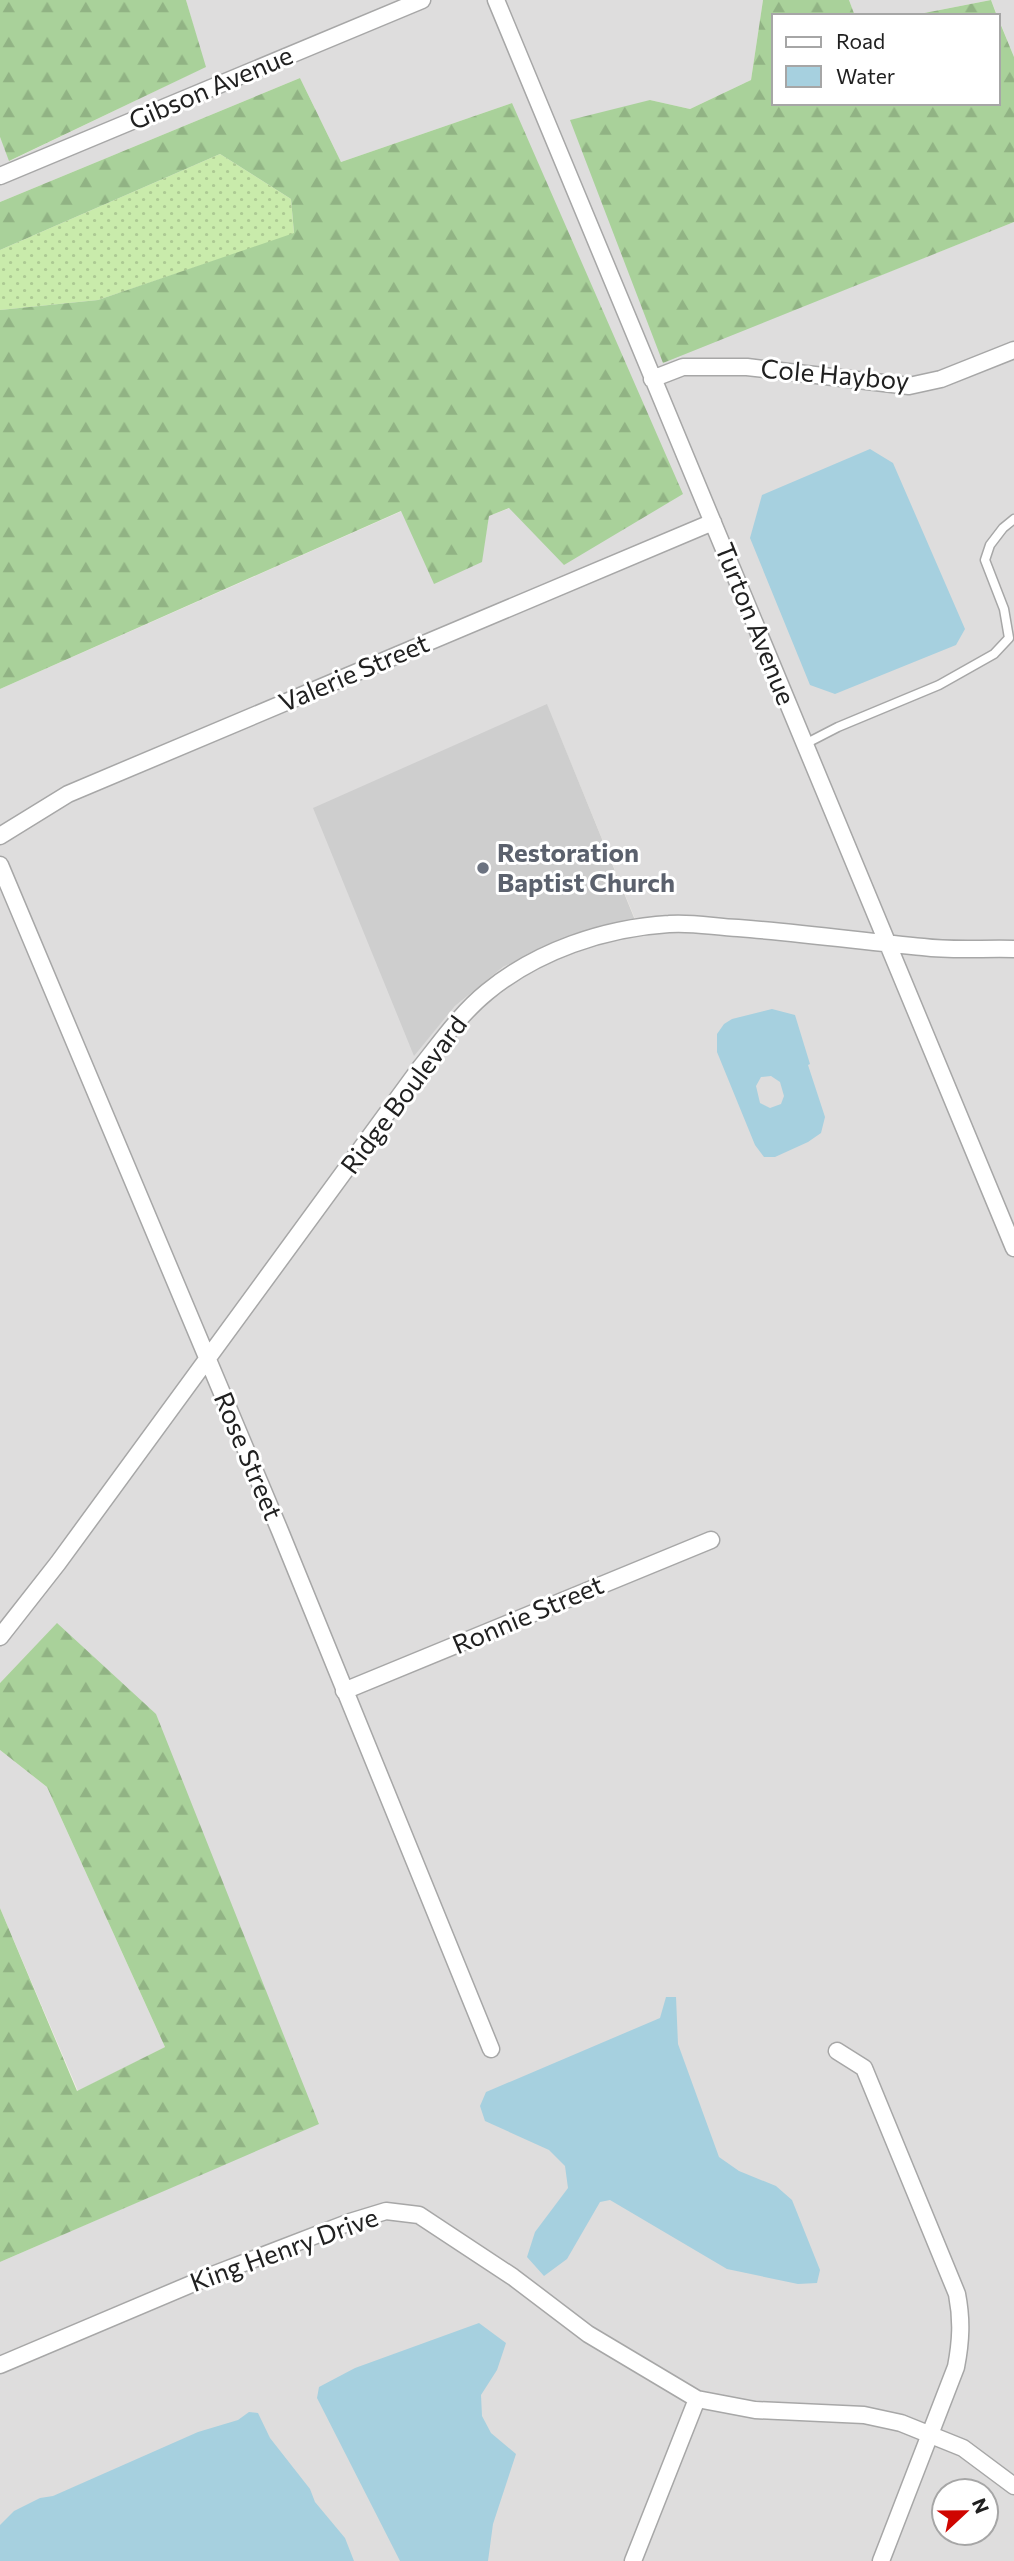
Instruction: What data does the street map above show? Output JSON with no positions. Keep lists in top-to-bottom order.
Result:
{
  "streets": {
    "street": [
      "Gibson Avenue",
      "Cole Hayboy",
      "Turton Avenue",
      "Valerie Street",
      "Ridge Boulevard",
      "Rose Street",
      "Ronnie Street",
      "King Henry Drive"
    ]
  },
  "crossings": [
    ["Cole Hayboy", "Turton Avenue"],
    ["Turton Avenue", "Valerie Street"],
    ["Turton Avenue", "Ridge Boulevard"],
    ["Ridge Boulevard", "Rose Street"],
    ["Rose Street", "Ronnie Street"]
  ],
  "places": ["Restoration Baptist Church"],
  "legend": ["Road", "Water"],
  "north": "right"
}
